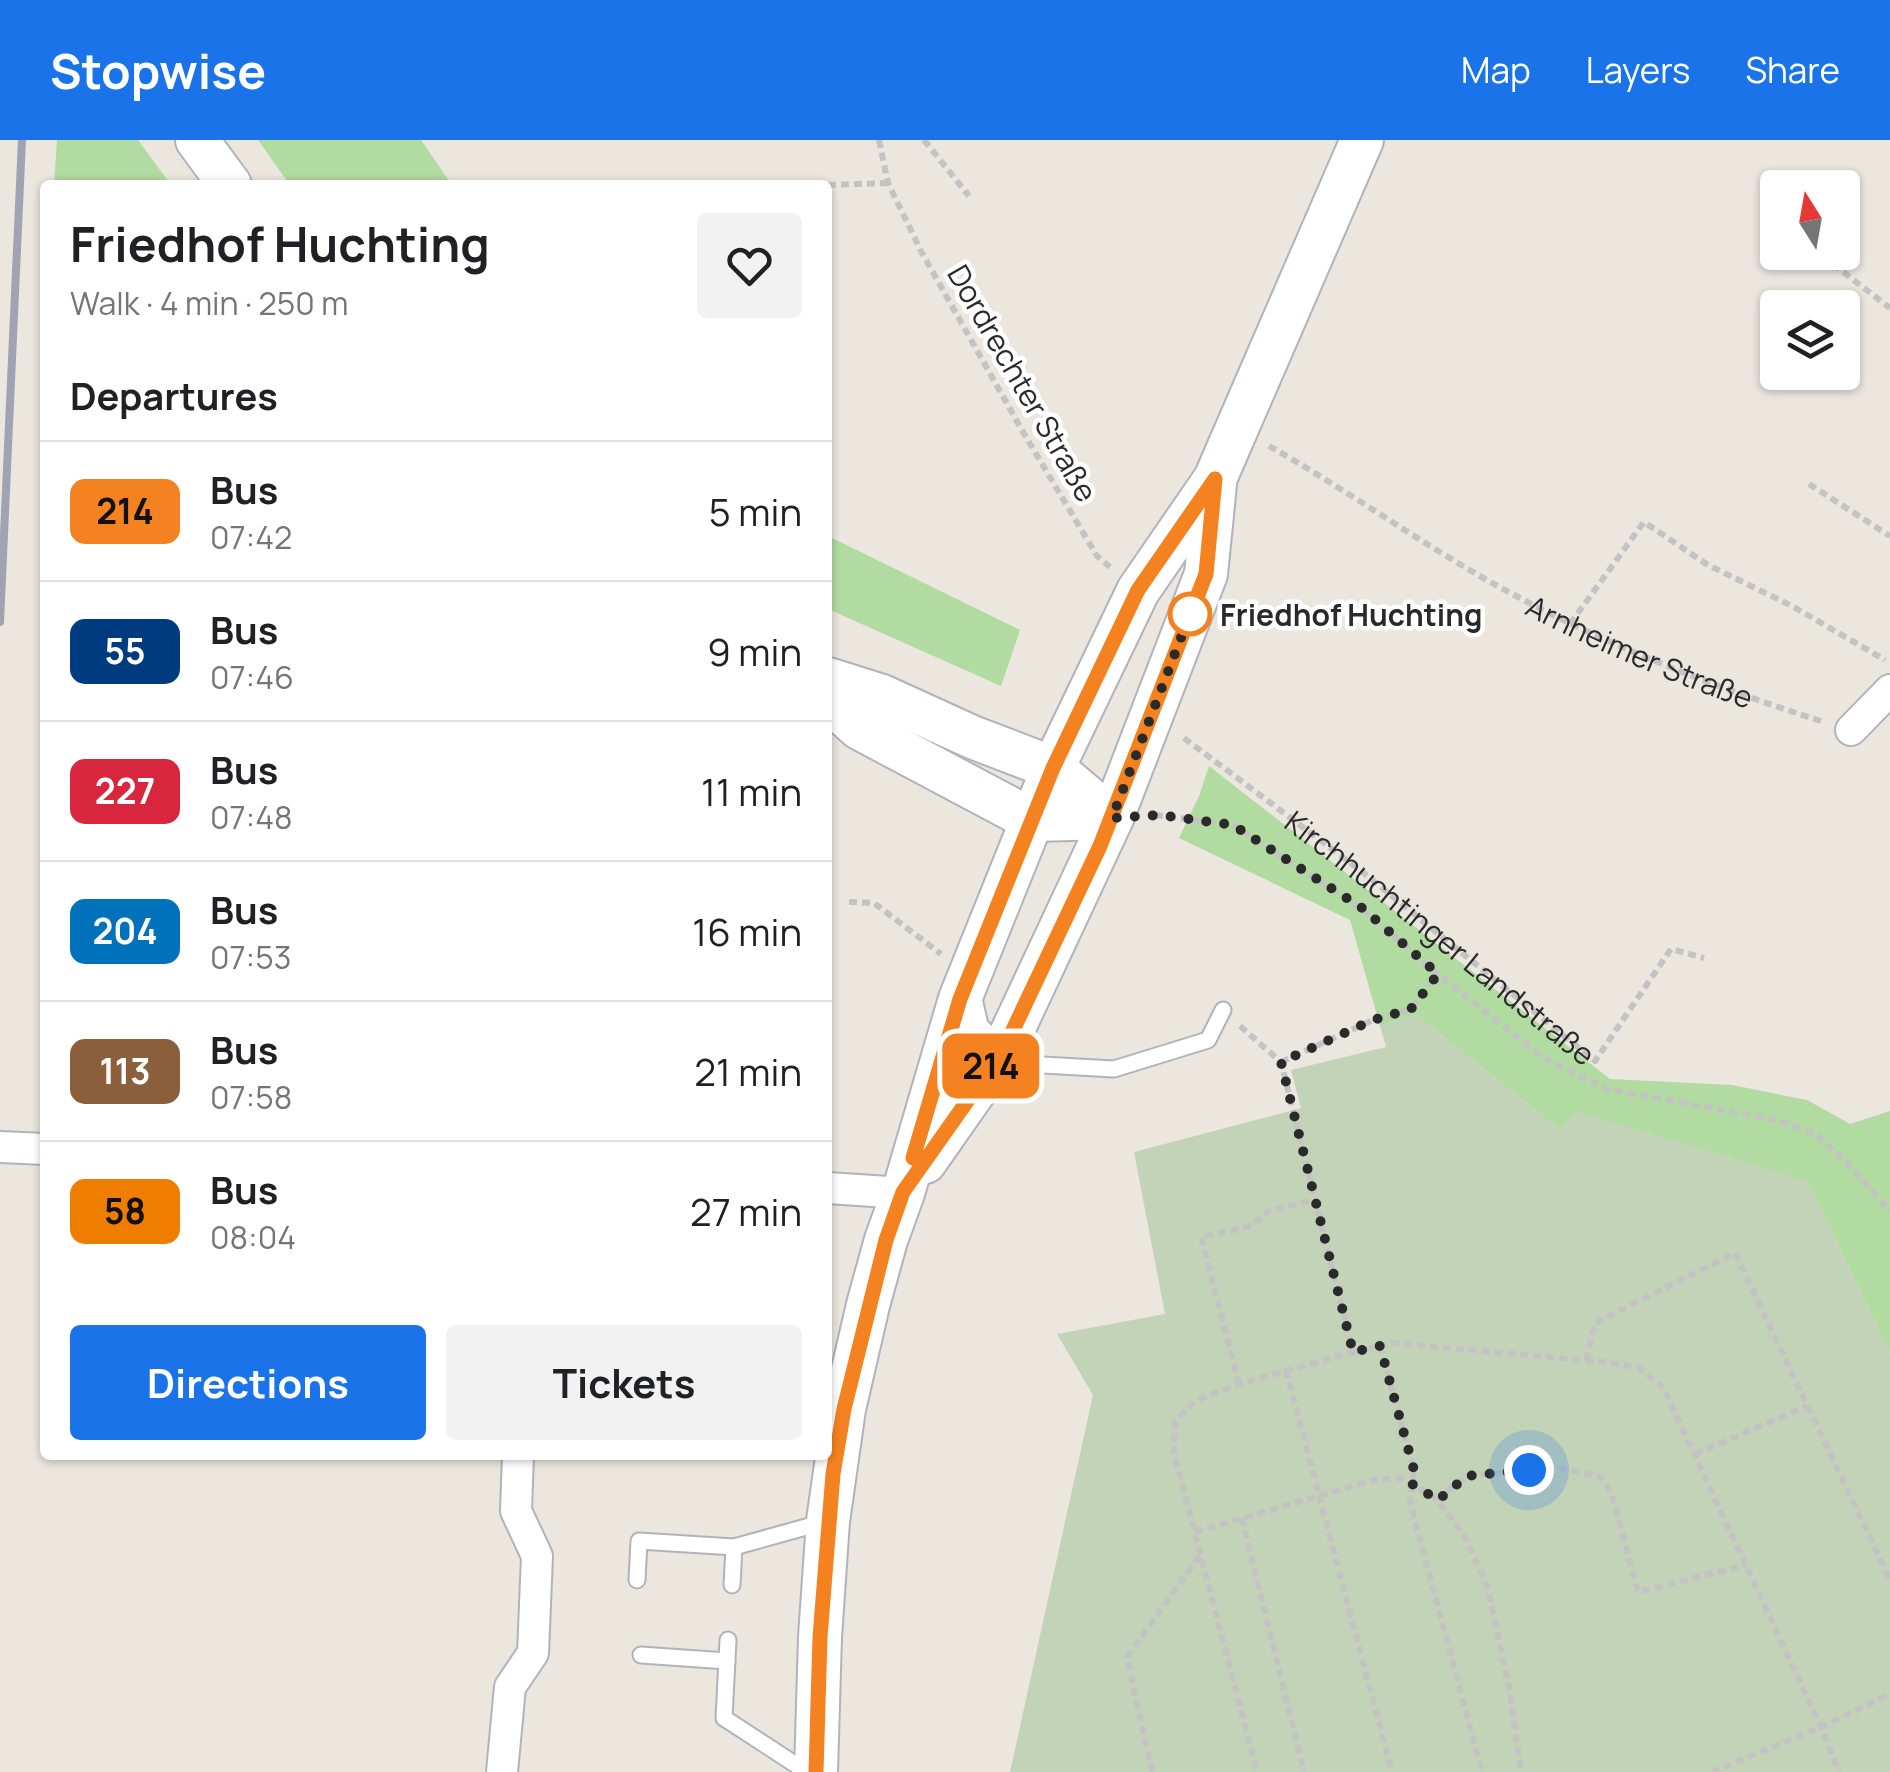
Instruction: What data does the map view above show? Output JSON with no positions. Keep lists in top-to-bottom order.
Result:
{
  "streets": {
    "path": ["Dordrechter Straße", "Arnheimer Straße", "Kirchhuchtinger Landstraße"]
  },
  "places": ["Friedhof Huchting"],
  "lines": ["bus line 214"],
  "north": "top",
  "page": {
    "header": "Stopwise",
    "nav": ["Map", "Layers", "Share"],
    "on_map": "214",
    "heading": [
      ["Friedhof Huchting", "Walk · 4 min · 250 m"],
      "Departures"
    ],
    "list": [
      {
        "mark": "214",
        "name": "Bus",
        "note": "07:42",
        "value": "5 min"
      },
      {
        "mark": "55",
        "name": "Bus",
        "note": "07:46",
        "value": "9 min"
      },
      {
        "mark": "227",
        "name": "Bus",
        "note": "07:48",
        "value": "11 min"
      },
      {
        "mark": "204",
        "name": "Bus",
        "note": "07:53",
        "value": "16 min"
      },
      {
        "mark": "113",
        "name": "Bus",
        "note": "07:58",
        "value": "21 min"
      },
      {
        "mark": "58",
        "name": "Bus",
        "note": "08:04",
        "value": "27 min"
      }
    ],
    "buttons": ["Directions", "Tickets"]
  }
}
